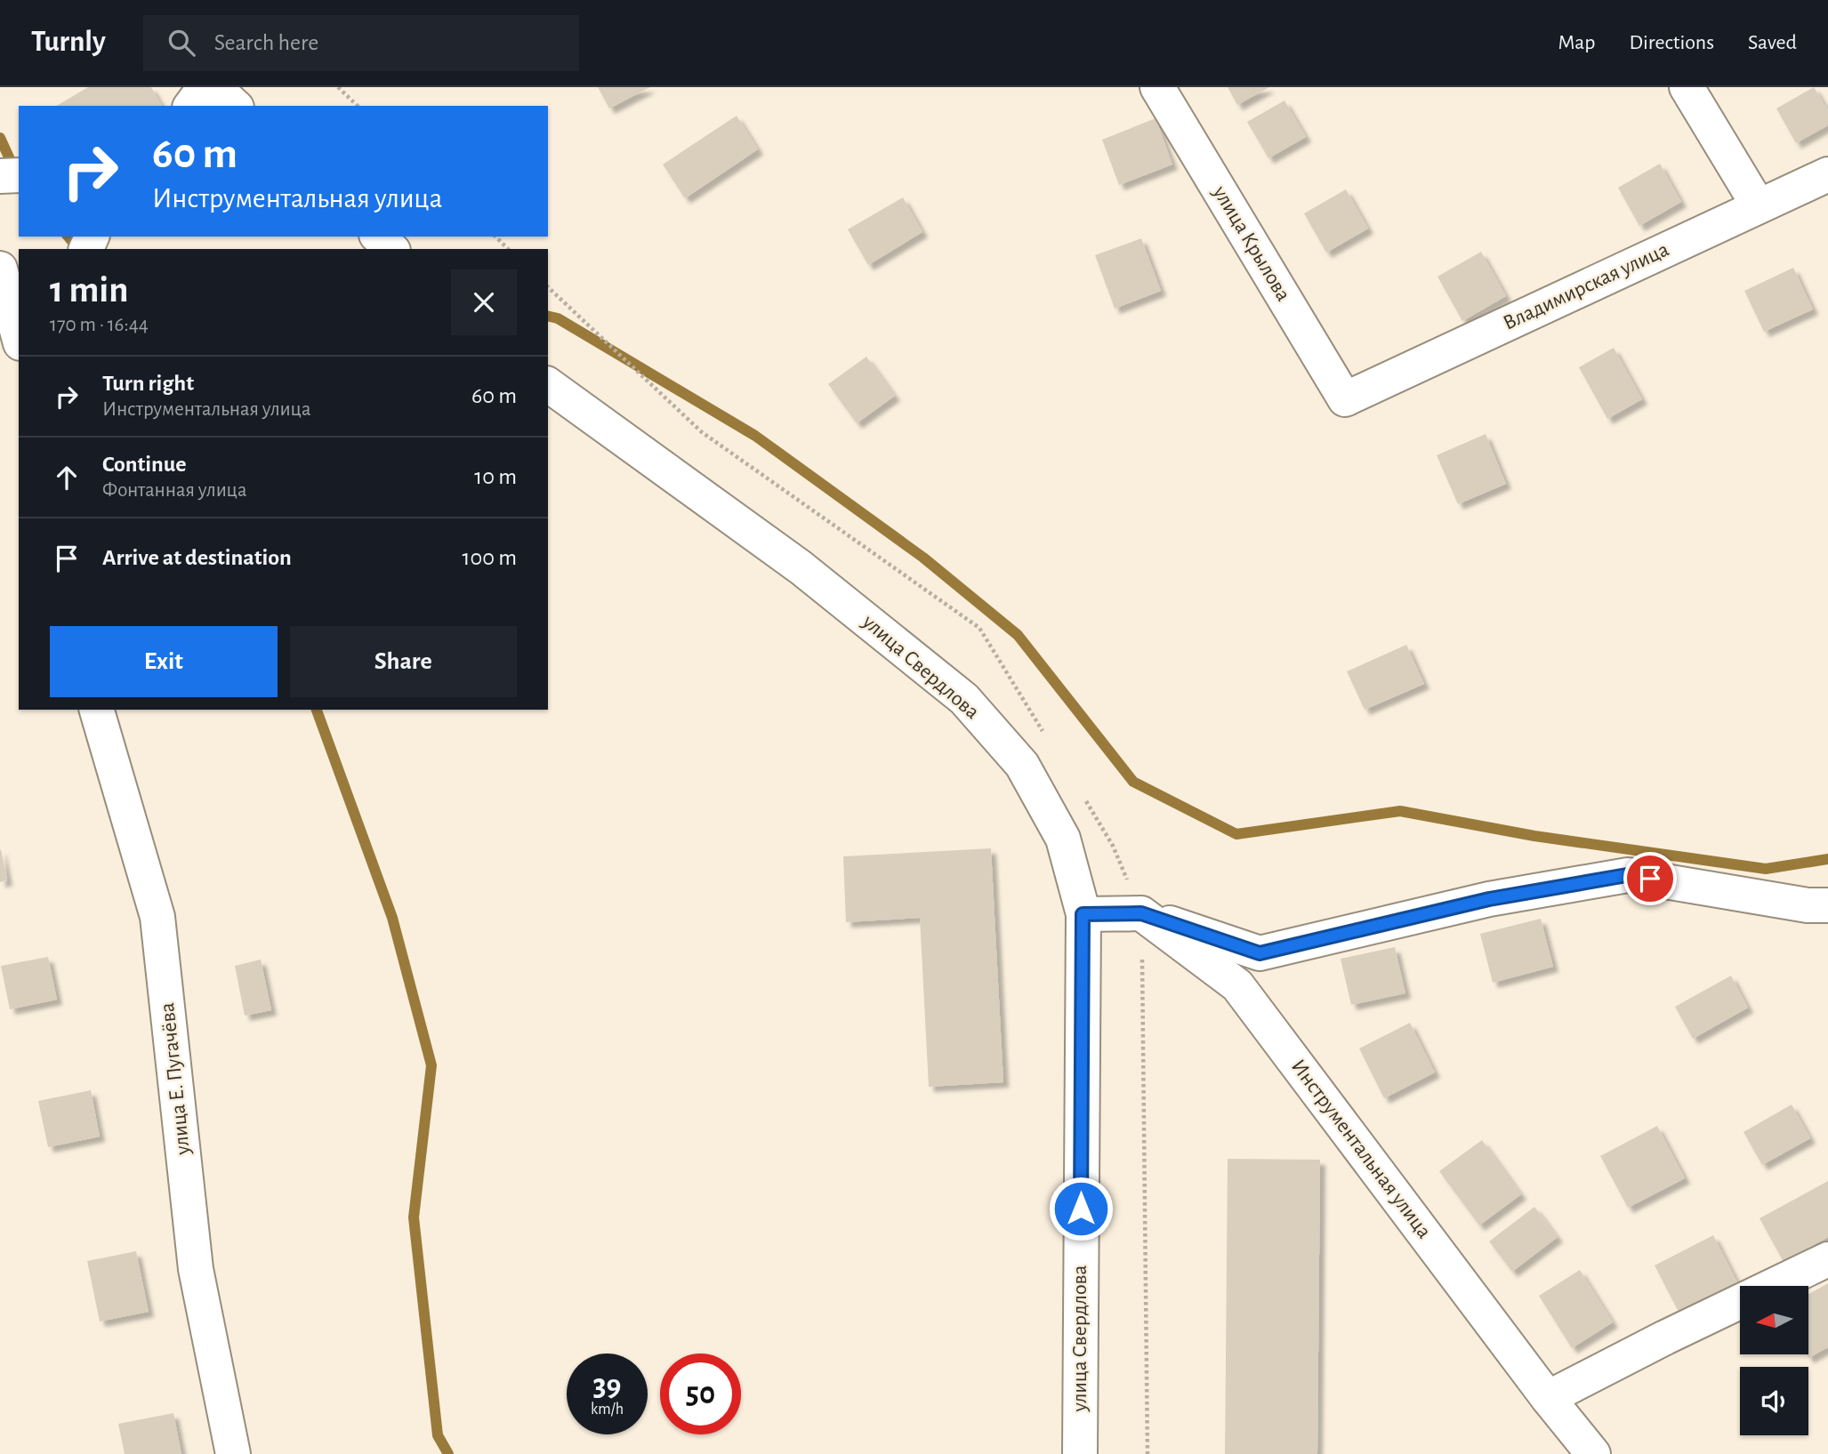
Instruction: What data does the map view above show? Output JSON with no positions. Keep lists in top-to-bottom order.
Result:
{
  "streets": {
    "street": [
      "улица Крылова",
      "Владимирская улица",
      "улица Свердлова",
      "улица Е. Пугачёва",
      "Инструментальная улица"
    ]
  },
  "crossings": [
    ["улица Крылова", "Владимирская улица"]
  ],
  "north": "left",
  "page": {
    "header": "Turnly",
    "search": "Search here",
    "nav": ["Map", "Directions", "Saved"],
    "turn": ["60 m", "Инструментальная улица"],
    "heading": ["1 min", "170 m · 16:44"],
    "list": [
      {
        "name": "Turn right",
        "note": "Инструментальная улица",
        "value": "60 m"
      },
      {
        "name": "Continue",
        "note": "Фонтанная улица",
        "value": "10 m"
      },
      {
        "name": "Arrive at destination",
        "value": "100 m"
      }
    ],
    "buttons": ["Exit", "Share"],
    "speed": "39 km/h",
    "limit": "50"
  }
}
